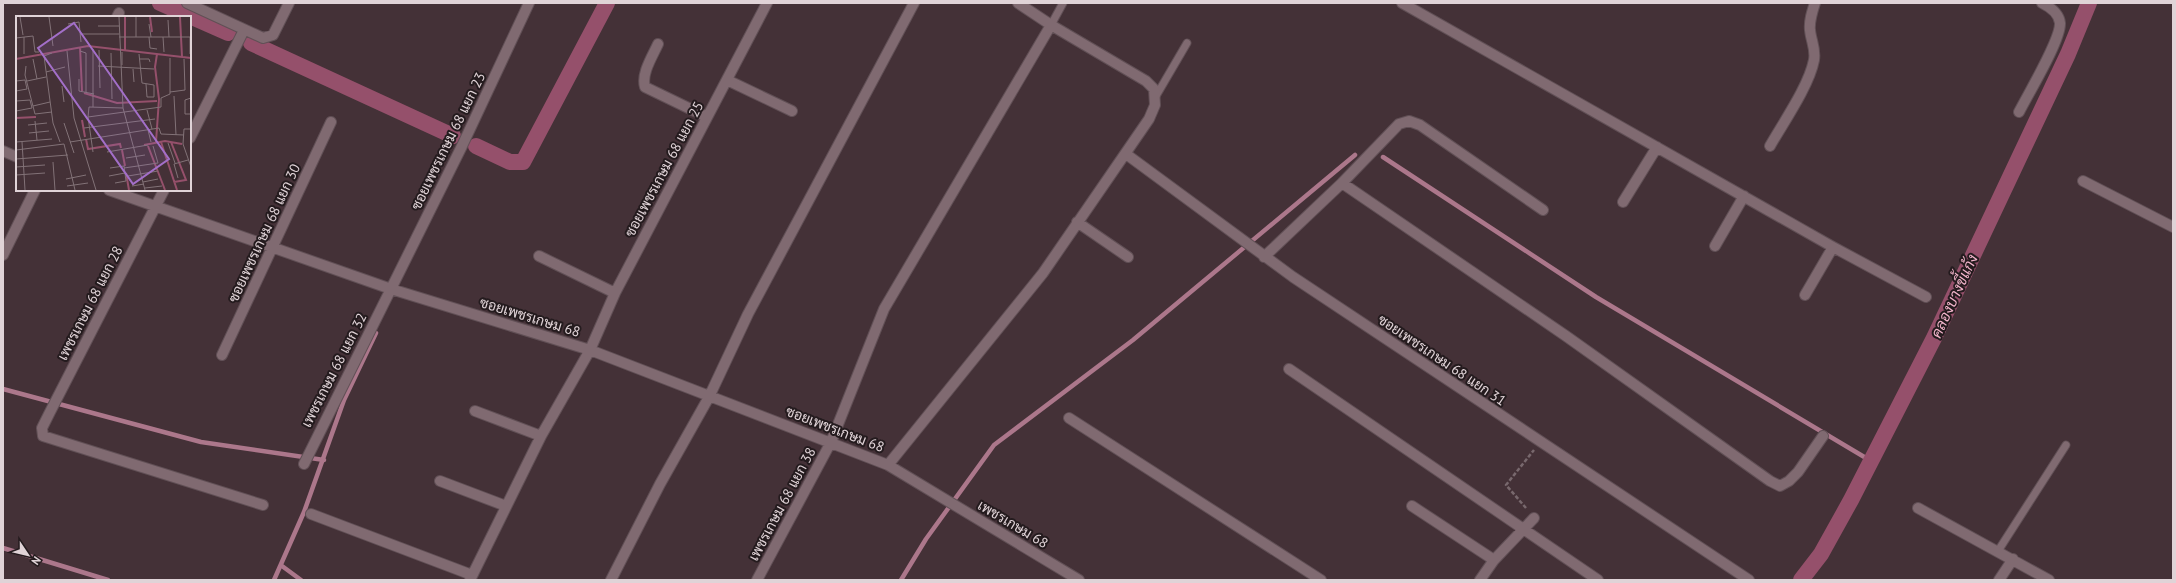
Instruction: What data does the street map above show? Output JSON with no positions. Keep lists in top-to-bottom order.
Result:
{
  "streets": {
    "street": [
      "ซอยเพชรเกษม 68 แยก 23",
      "ซอยเพชรเกษม 68 แยก 25",
      "ซอยเพชรเกษม 68 แยก 30",
      "เพชรเกษม 68 แยก 28",
      "ซอยเพชรเกษม 68",
      "ซอยเพชรเกษม 68 แยก 31",
      "เพชรเกษม 68 แยก 32",
      "เพชรเกษม 68 แยก 38",
      "เพชรเกษม 68"
    ]
  },
  "crossings": [
    ["ซอยเพชรเกษม 68 แยก 23", "ซอยเพชรเกษม 68"],
    ["ซอยเพชรเกษม 68 แยก 23", "เพชรเกษม 68 แยก 32"],
    ["ซอยเพชรเกษม 68 แยก 25", "ซอยเพชรเกษม 68"],
    ["ซอยเพชรเกษม 68 แยก 30", "ซอยเพชรเกษม 68"],
    ["เพชรเกษม 68 แยก 28", "ซอยเพชรเกษม 68"],
    ["ซอยเพชรเกษม 68", "เพชรเกษม 68 แยก 32"],
    ["ซอยเพชรเกษม 68", "เพชรเกษม 68 แยก 38"],
    ["ซอยเพชรเกษม 68", "เพชรเกษม 68"]
  ],
  "water": ["คลองบางขี้แก้ง"],
  "north": "bottom right"
}
